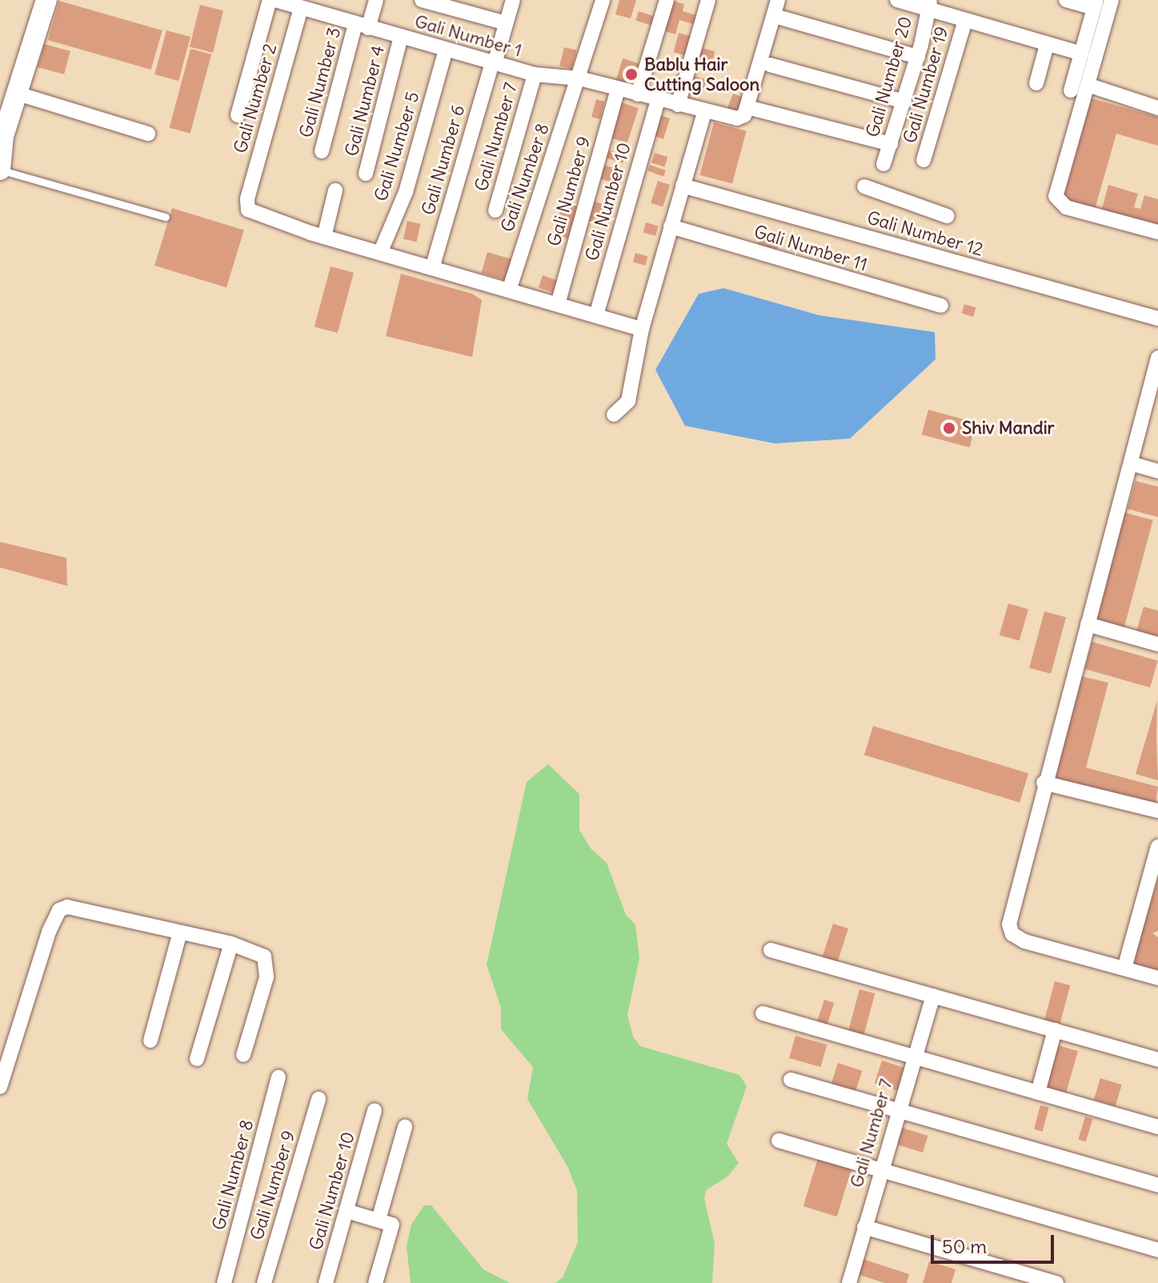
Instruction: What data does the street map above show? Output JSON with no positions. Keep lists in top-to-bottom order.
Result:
{
  "streets": {
    "street": [
      "Gali Number 1",
      "Gali Number 20",
      "Gali Number 3",
      "Gali Number 19",
      "Gali Number 2",
      "Gali Number 4",
      "Gali Number 7",
      "Gali Number 5",
      "Gali Number 6",
      "Gali Number 8",
      "Gali Number 9",
      "Gali Number 10",
      "Gali Number 12",
      "Gali Number 11"
    ]
  },
  "crossings": [
    ["Gali Number 1", "Gali Number 3"],
    ["Gali Number 1", "Gali Number 2"],
    ["Gali Number 1", "Gali Number 4"],
    ["Gali Number 1", "Gali Number 7"],
    ["Gali Number 1", "Gali Number 5"],
    ["Gali Number 1", "Gali Number 6"],
    ["Gali Number 1", "Gali Number 8"],
    ["Gali Number 1", "Gali Number 9"],
    ["Gali Number 1", "Gali Number 10"]
  ],
  "places": ["Bablu Hair Cutting Saloon", "Shiv Mandir"],
  "scale_bar": "50 m"
}
